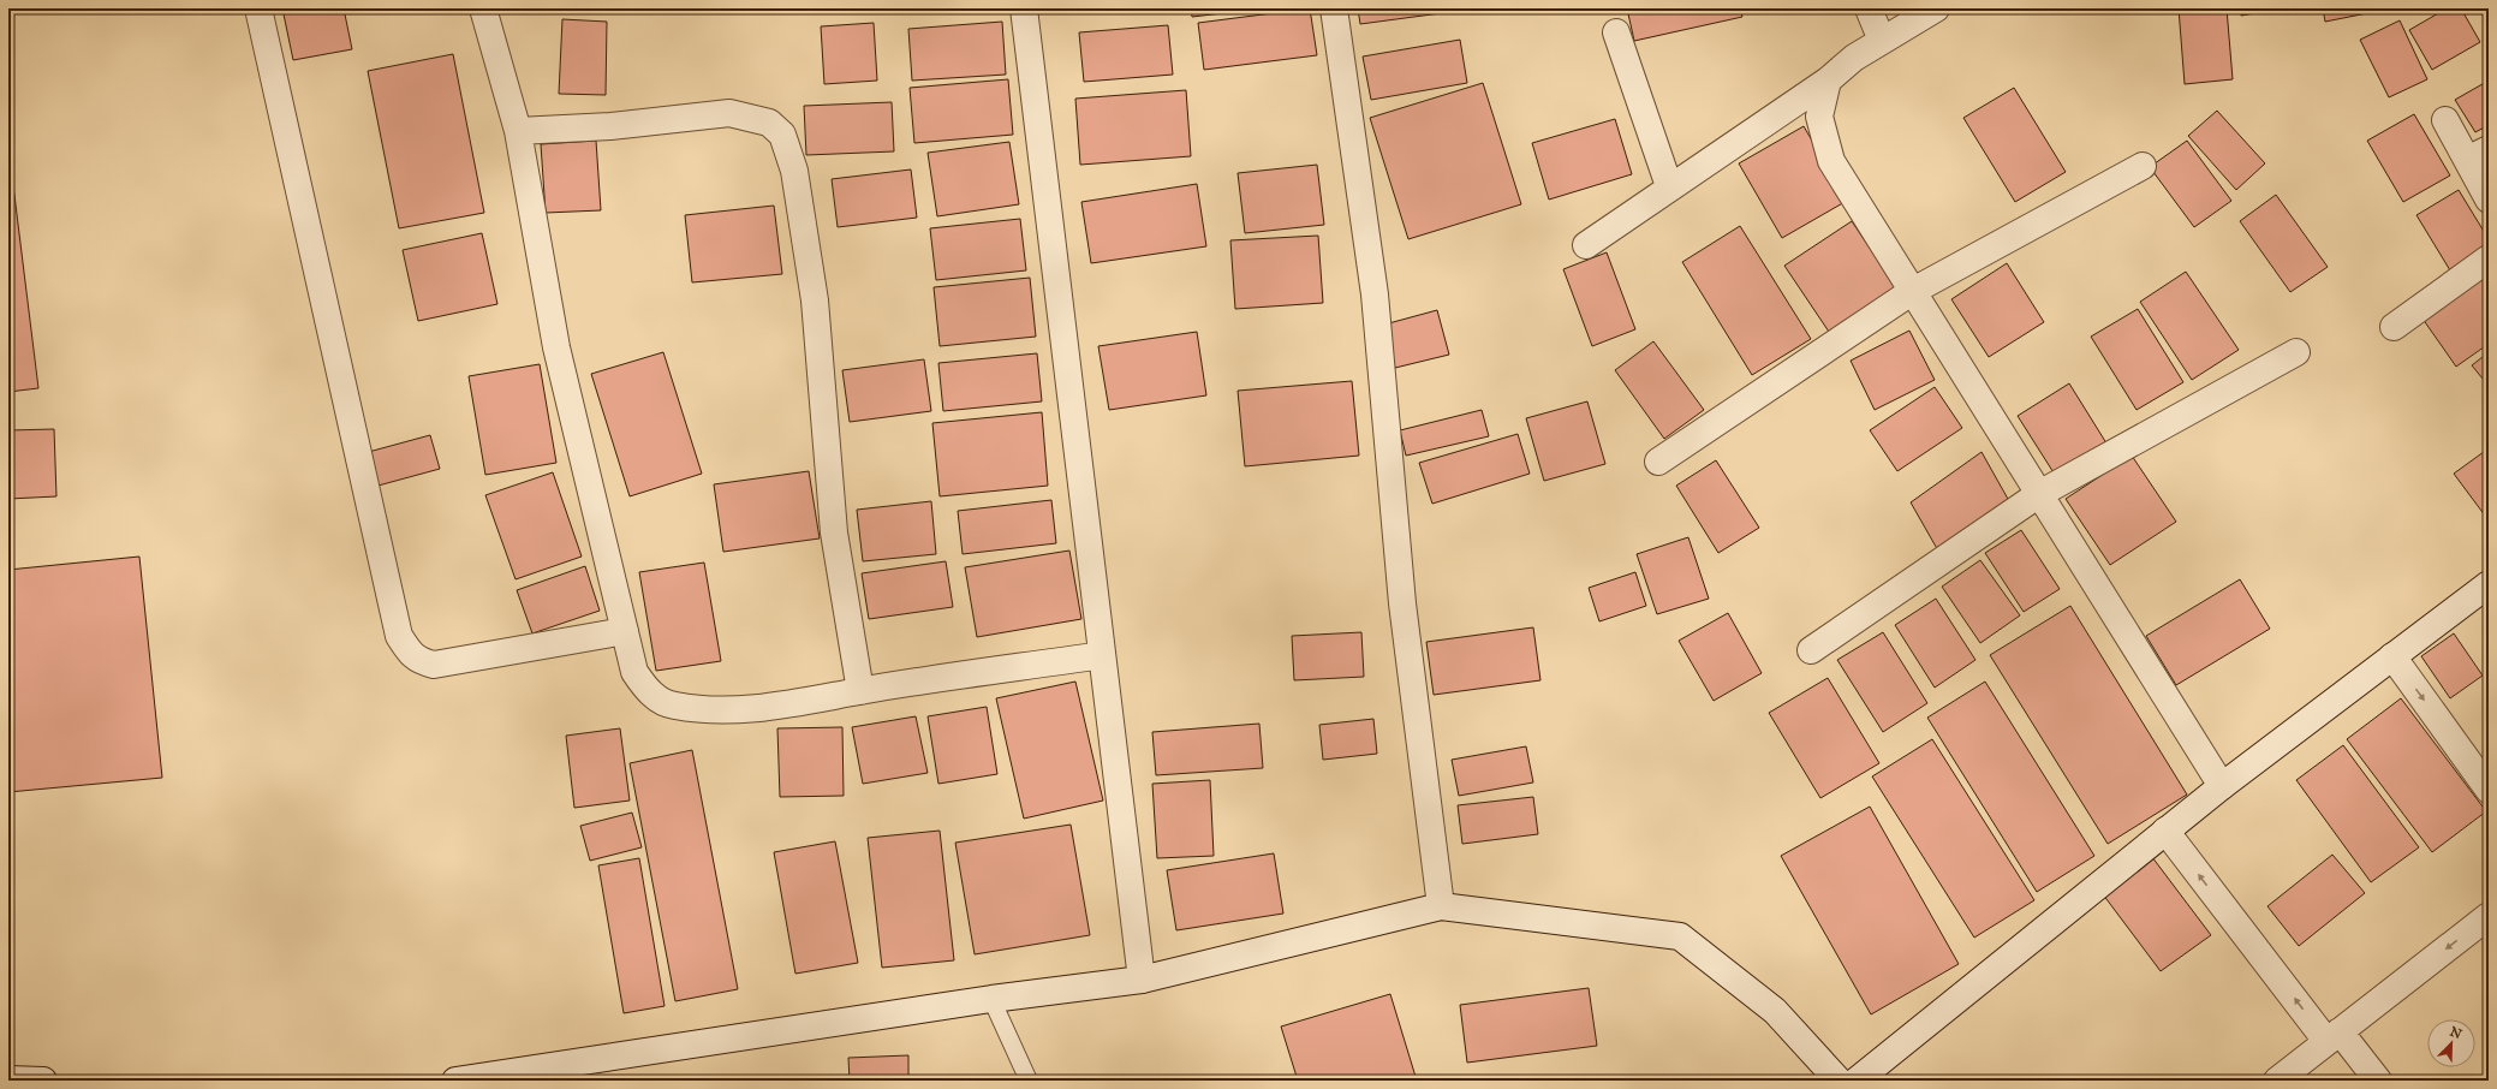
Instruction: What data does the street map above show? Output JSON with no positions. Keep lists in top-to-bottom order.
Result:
{
  "north": "top right"
}
